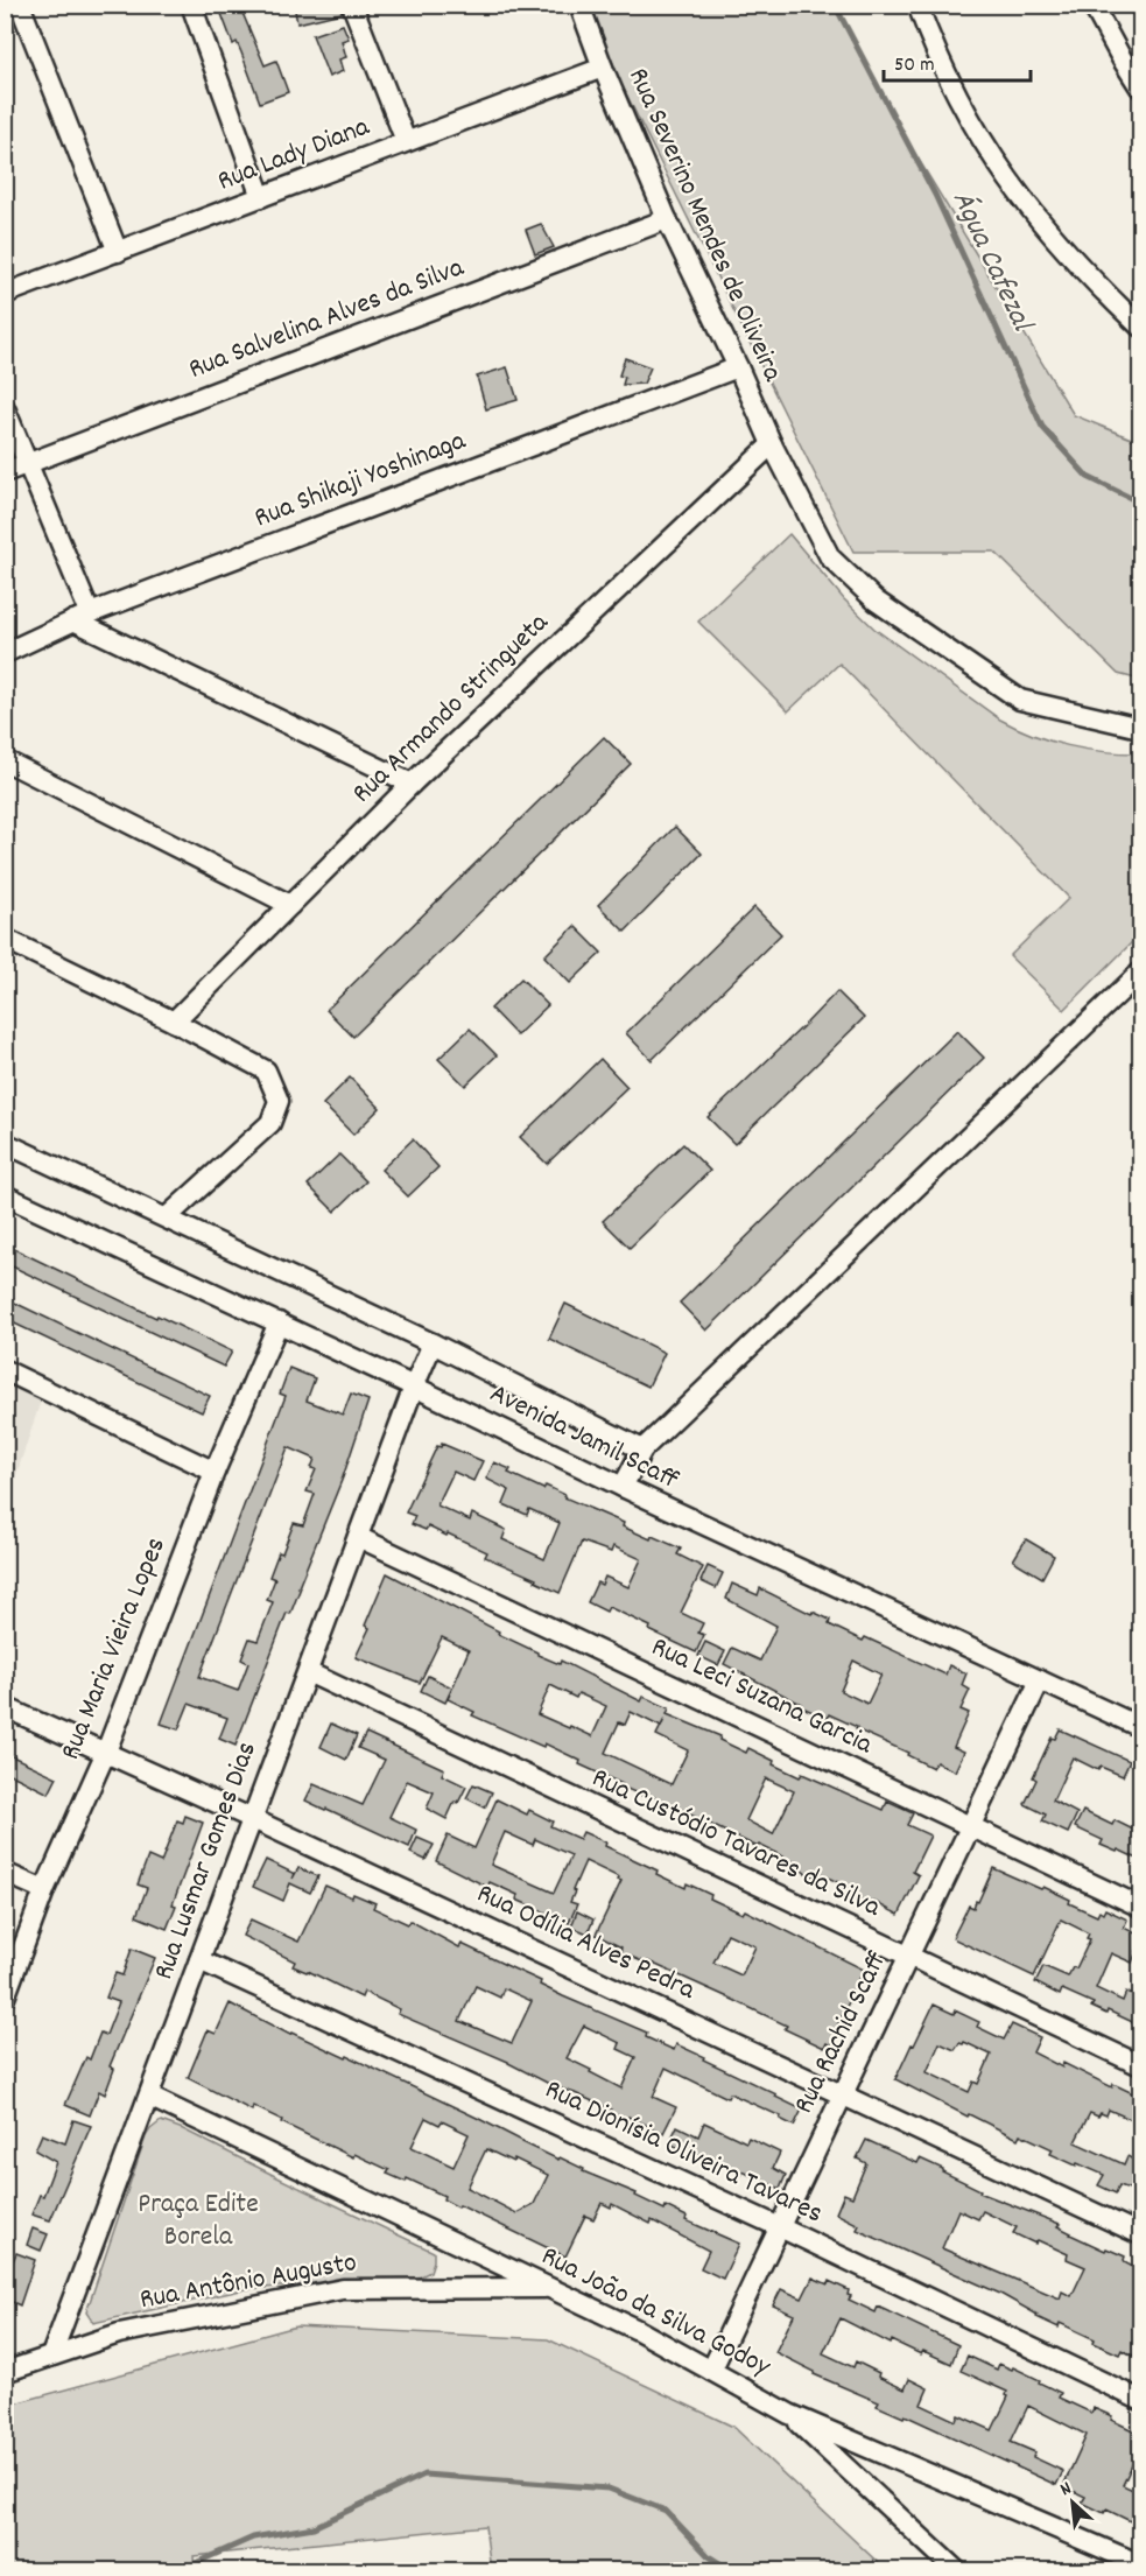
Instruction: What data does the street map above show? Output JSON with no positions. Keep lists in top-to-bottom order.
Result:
{
  "streets": {
    "street": [
      "Rua Lady Diana",
      "Rua Severino Mendes de Oliveira",
      "Rua Salvelina Alves da Silva",
      "Rua Shikaji Yoshinaga",
      "Rua Armando Stringueta",
      "Avenida Jamil Scaff",
      "Rua Maria Vieira Lopes",
      "Rua Leci Suzana Garcia",
      "Rua Custódio Tavares da Silva",
      "Rua Lusmar Gomes Dias",
      "Rua Odília Alves Pedra",
      "Rua Rachid Scaff",
      "Rua Dionísia Oliveira Tavares",
      "Rua Antônio Augusto",
      "Rua João da Silva Godoy"
    ]
  },
  "crossings": [
    ["Rua Lady Diana", "Rua Severino Mendes de Oliveira"],
    ["Rua Severino Mendes de Oliveira", "Rua Salvelina Alves da Silva"],
    ["Rua Severino Mendes de Oliveira", "Rua Shikaji Yoshinaga"],
    ["Rua Severino Mendes de Oliveira", "Rua Armando Stringueta"],
    ["Avenida Jamil Scaff", "Rua Maria Vieira Lopes"],
    ["Avenida Jamil Scaff", "Rua Lusmar Gomes Dias"],
    ["Avenida Jamil Scaff", "Rua Rachid Scaff"],
    ["Rua Maria Vieira Lopes", "Rua Odília Alves Pedra"],
    ["Rua Leci Suzana Garcia", "Rua Lusmar Gomes Dias"],
    ["Rua Leci Suzana Garcia", "Rua Rachid Scaff"],
    ["Rua Custódio Tavares da Silva", "Rua Lusmar Gomes Dias"],
    ["Rua Custódio Tavares da Silva", "Rua Rachid Scaff"],
    ["Rua Lusmar Gomes Dias", "Rua Odília Alves Pedra"],
    ["Rua Lusmar Gomes Dias", "Rua Dionísia Oliveira Tavares"],
    ["Rua Lusmar Gomes Dias", "Rua Antônio Augusto"],
    ["Rua Lusmar Gomes Dias", "Rua João da Silva Godoy"],
    ["Rua Odília Alves Pedra", "Rua Rachid Scaff"],
    ["Rua Rachid Scaff", "Rua Dionísia Oliveira Tavares"],
    ["Rua Rachid Scaff", "Rua João da Silva Godoy"],
    ["Rua Antônio Augusto", "Rua João da Silva Godoy"]
  ],
  "water": ["Água Cafezal"],
  "parks": ["Praça Edite Borela"],
  "scale_bar": "50 m",
  "north": "top left"
}
